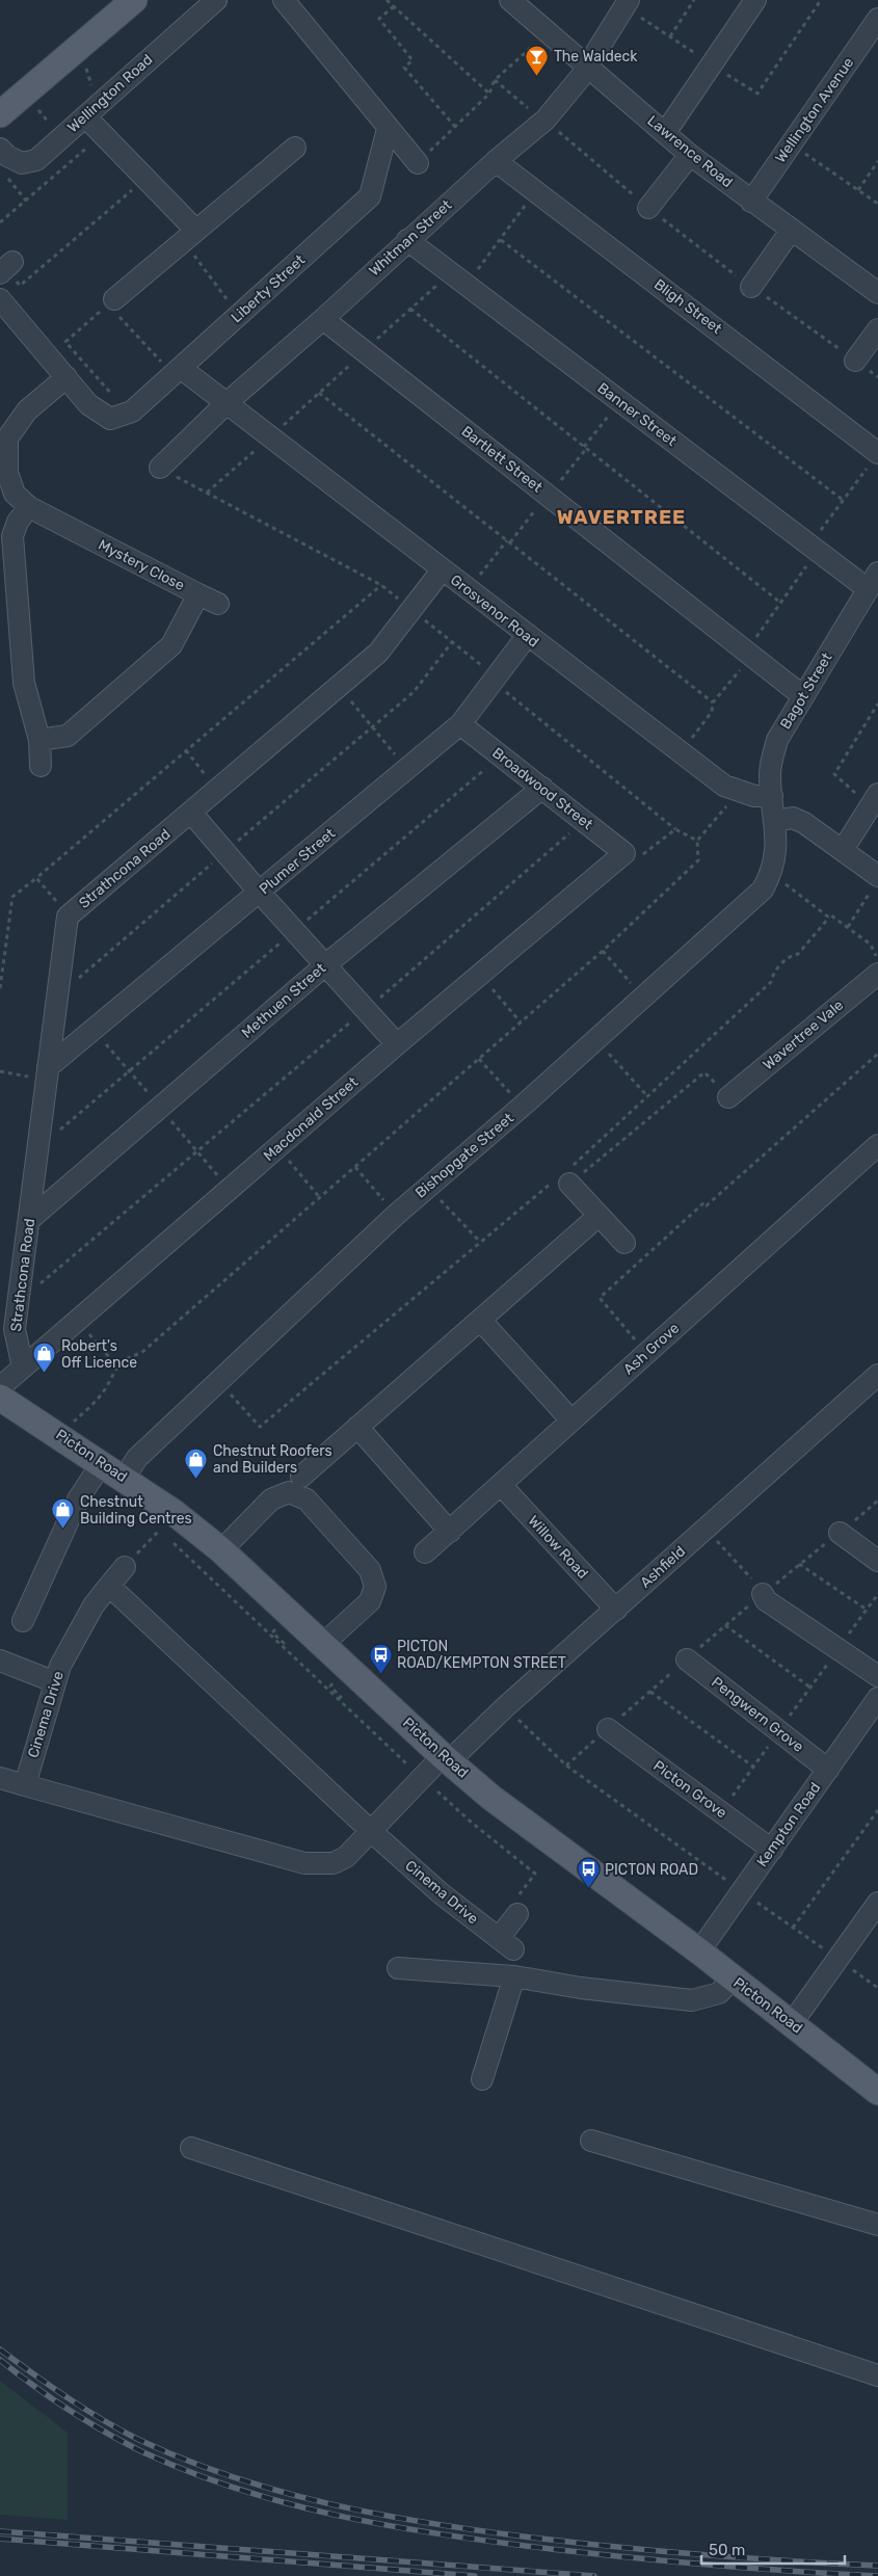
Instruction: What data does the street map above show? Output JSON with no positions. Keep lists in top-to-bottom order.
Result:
{
  "streets": {
    "main road": ["Picton Road"],
    "street": [
      "Wellington Road",
      "Wellington Avenue",
      "Lawrence Road",
      "Whitman Street",
      "Liberty Street",
      "Bligh Street",
      "Banner Street",
      "Bartlett Street",
      "Mystery Close",
      "Grosvenor Road",
      "Bagot Street",
      "Broadwood Street",
      "Plumer Street",
      "Strathcona Road",
      "Methuen Street",
      "Wavertree Vale",
      "Macdonald Street",
      "Bishopgate Street",
      "Ash Grove",
      "Willow Road",
      "Ashfield",
      "Cinema Drive",
      "Pengwern Grove",
      "Picton Grove",
      "Kempton Road"
    ]
  },
  "crossings": [
    ["Wellington Avenue", "Lawrence Road"],
    ["Lawrence Road", "Whitman Street"],
    ["Whitman Street", "Bligh Street"],
    ["Whitman Street", "Banner Street"],
    ["Whitman Street", "Bartlett Street"],
    ["Whitman Street", "Grosvenor Road"],
    ["Liberty Street", "Grosvenor Road"],
    ["Banner Street", "Bagot Street"],
    ["Bartlett Street", "Bagot Street"],
    ["Grosvenor Road", "Bagot Street"],
    ["Grosvenor Road", "Plumer Street"],
    ["Grosvenor Road", "Strathcona Road"],
    ["Bagot Street", "Bishopgate Street"],
    ["Broadwood Street", "Plumer Street"],
    ["Broadwood Street", "Methuen Street"],
    ["Broadwood Street", "Macdonald Street"],
    ["Plumer Street", "Strathcona Road"],
    ["Strathcona Road", "Methuen Street"],
    ["Strathcona Road", "Macdonald Street"],
    ["Bishopgate Street", "Picton Road"],
    ["Ash Grove", "Willow Road"],
    ["Picton Road", "Ashfield"],
    ["Picton Road", "Kempton Road"],
    ["Willow Road", "Ashfield"],
    ["Pengwern Grove", "Kempton Road"],
    ["Picton Grove", "Kempton Road"]
  ],
  "districts": ["WAVERTREE"],
  "places": {
    "bar": ["The Waldeck"],
    "shop": ["Robert's Off Licence", "Chestnut Roofers and Builders", "Chestnut Building Centres"],
    "bus stop": ["PICTON ROAD/KEMPTON STREET", "PICTON ROAD"]
  },
  "scale_bar": "50 m"
}
